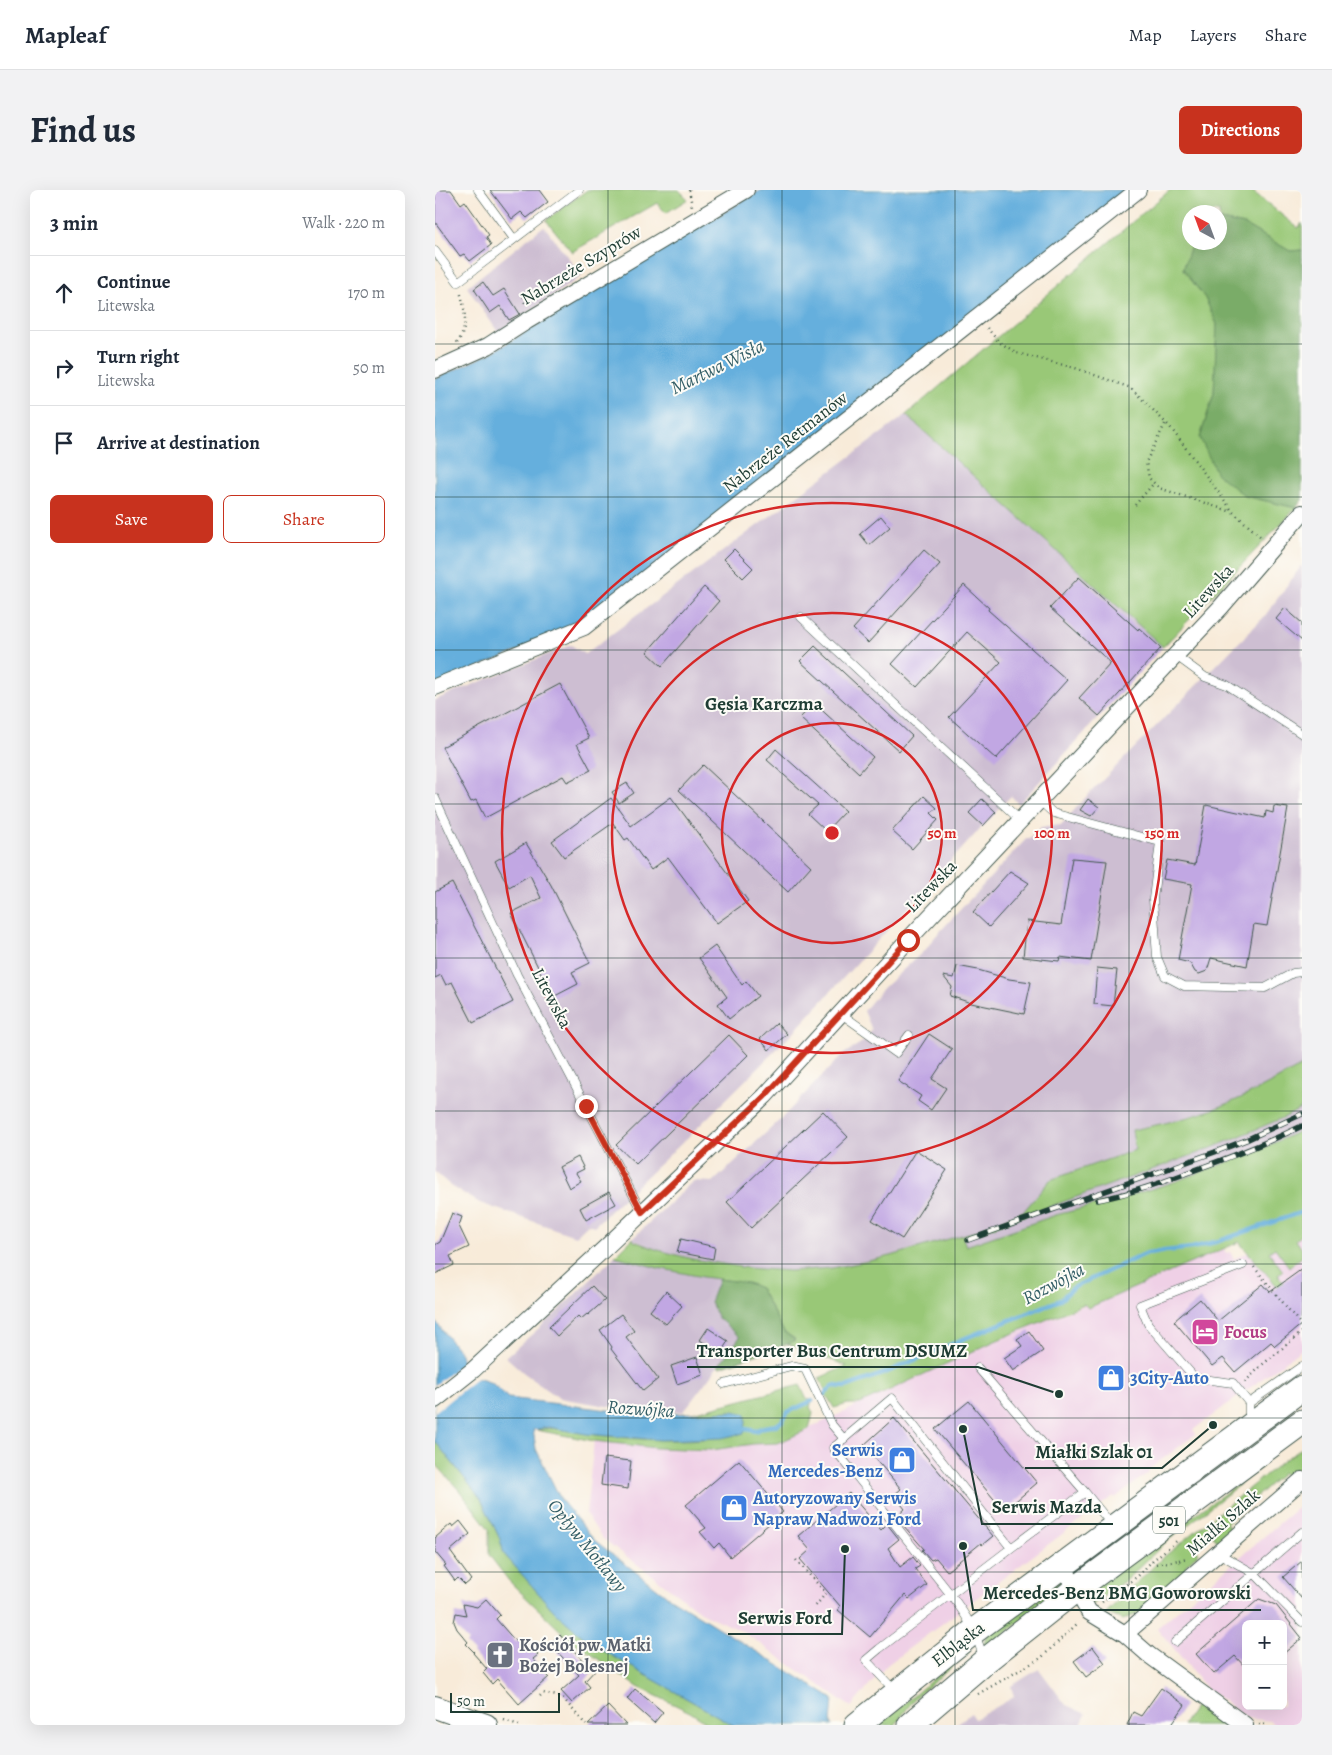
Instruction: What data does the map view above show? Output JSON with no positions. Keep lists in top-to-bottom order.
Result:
{
  "streets": {
    "main road": ["501", "Elbląska"],
    "street": [
      "Nabrzeże Szyprów",
      "Nabrzeże Retmanów",
      "Litewska",
      "Miałki Szlak"
    ]
  },
  "districts": ["Gęsia Karczma"],
  "water": ["Martwa Wisła", "Rozwójka", "Opływ Motławy"],
  "places": {
    "hotel": ["Focus"],
    "shop": ["3City-Auto", "Serwis Mercedes-Benz", "Autoryzowany Serwis Napraw Nadwozi Ford"],
    "other": [
      "Transporter Bus Centrum DSUMZ",
      "Miałki Szlak 01",
      "Serwis Mazda",
      "Mercedes-Benz BMG Goworowski",
      "Serwis Ford"
    ],
    "church": ["Kościół pw. Matki Bożej Bolesnej"]
  },
  "scale_bar": "50 m",
  "north": "top left",
  "page": {
    "header": "Mapleaf",
    "nav": ["Map", "Layers", "Share"],
    "title": "Find us",
    "buttons": [
      "Directions",
      ["Save", "Share"]
    ],
    "heading": ["3 min", "Walk · 220 m"],
    "list": [
      ["Continue", "Litewska", "170 m"],
      ["Turn right", "Litewska", "50 m"],
      "Arrive at destination"
    ],
    "map_buttons": ["+", "−"],
    "scale": "50 m"
  },
  "rings": ["50 m", "100 m", "150 m"]
}
